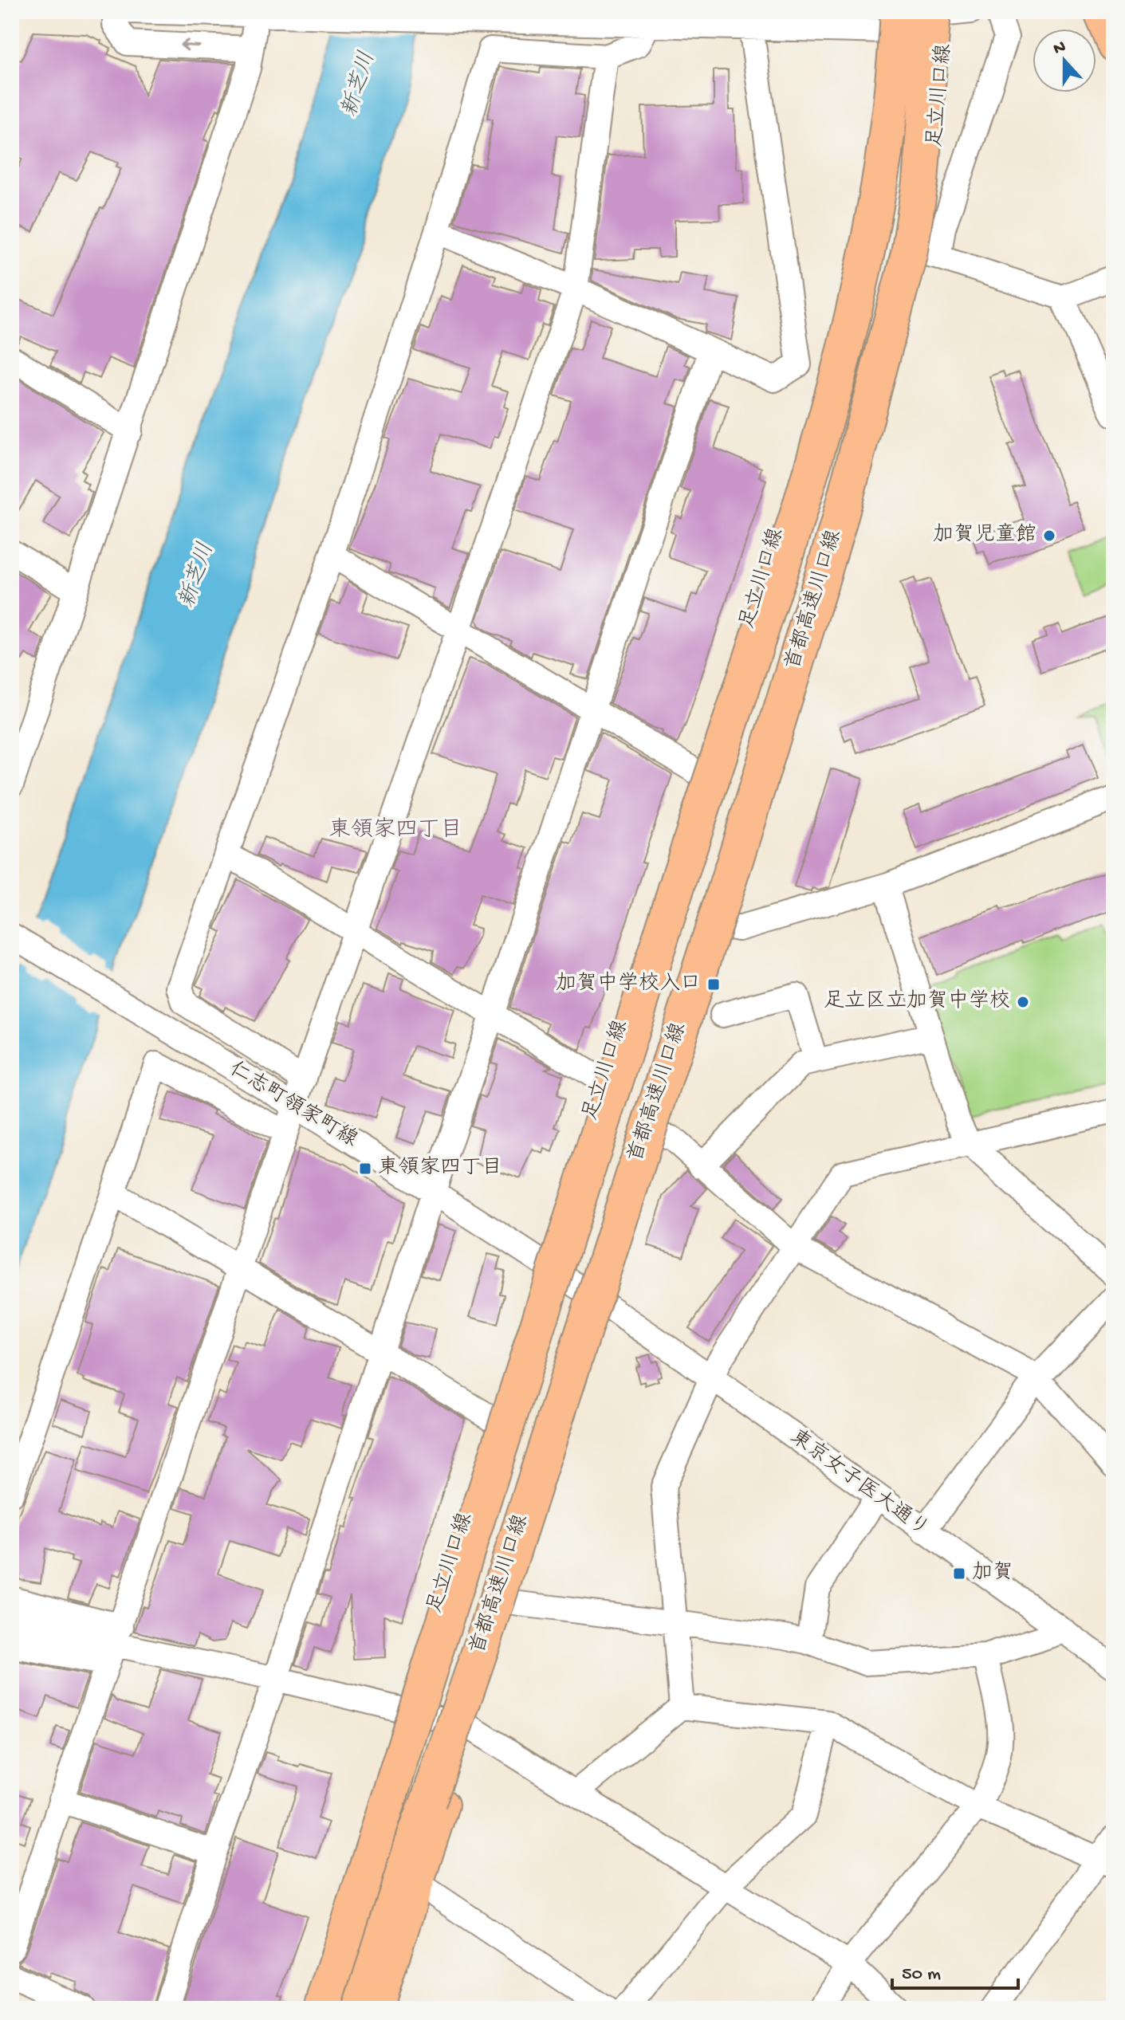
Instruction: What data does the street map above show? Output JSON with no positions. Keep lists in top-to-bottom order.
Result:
{
  "streets": {
    "highway": ["首都高速川口線"],
    "main road": ["足立川口線"],
    "street": ["仁志町領家町線", "東京女子医大通り"]
  },
  "crossings": [
    ["足立川口線", "首都高速川口線"],
    ["足立川口線", "仁志町領家町線"],
    ["足立川口線", "東京女子医大通り"],
    ["仁志町領家町線", "東京女子医大通り"]
  ],
  "districts": ["東領家四丁目"],
  "water": ["新芝川"],
  "places": {
    "other": ["加賀児童館", "足立区立加賀中学校"],
    "transit": ["加賀中学校入口", "東領家四丁目", "加賀"]
  },
  "scale_bar": "50 m",
  "north": "top"
}
